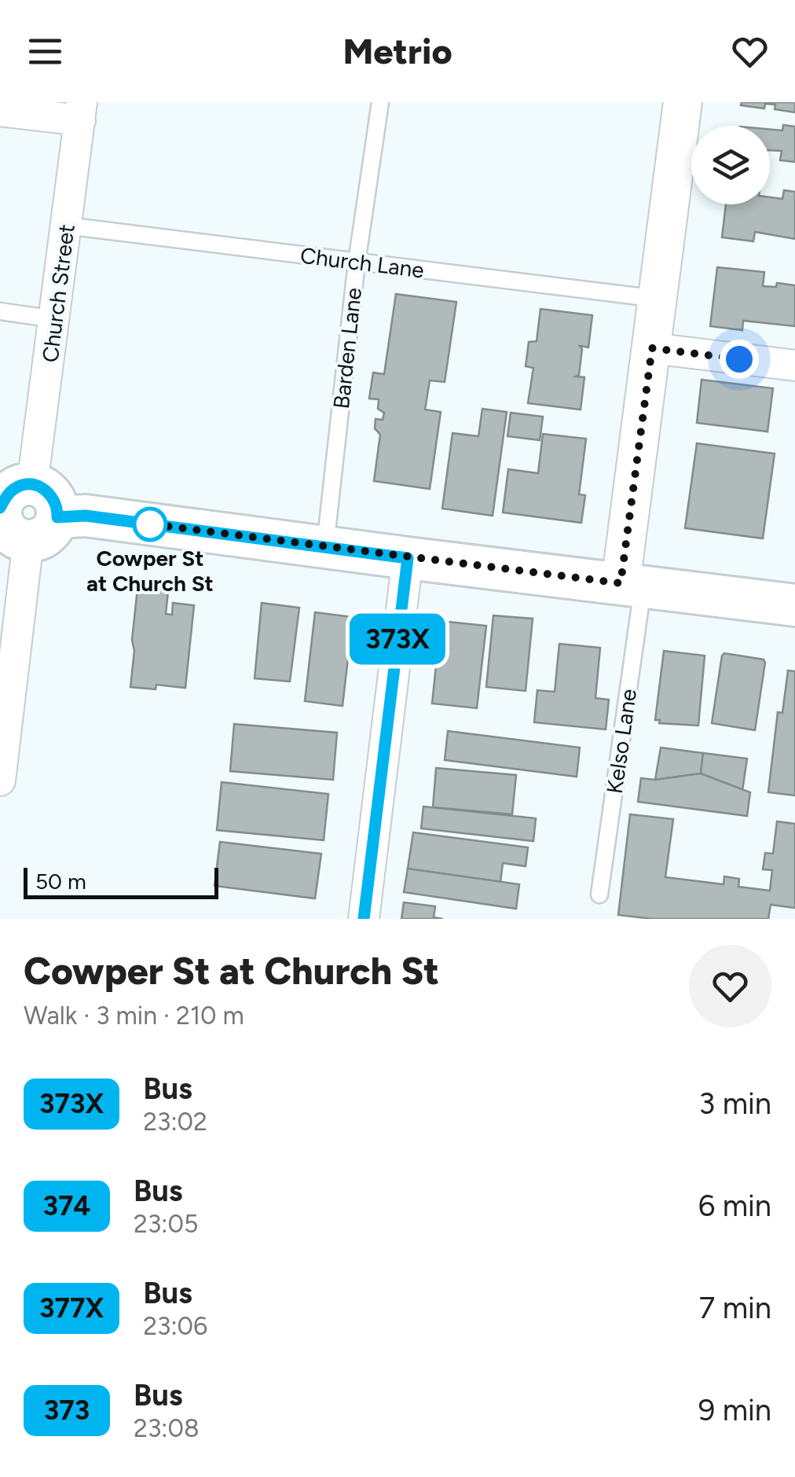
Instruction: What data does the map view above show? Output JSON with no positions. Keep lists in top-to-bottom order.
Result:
{
  "streets": {
    "street": ["Church Street"],
    "lane": ["Church Lane", "Barden Lane", "Kelso Lane"]
  },
  "crossings": [
    ["Church Lane", "Church Street"],
    ["Church Lane", "Barden Lane"]
  ],
  "places": ["Cowper St at Church St"],
  "lines": ["bus line 373X"],
  "scale_bar": "50 m",
  "page": {
    "header": "Metrio",
    "on_map": "373X",
    "scale": "50 m",
    "heading": ["Cowper St at Church St", "Walk · 3 min · 210 m"],
    "list": [
      {
        "mark": "373X",
        "name": "Bus",
        "note": "23:02",
        "value": "3 min"
      },
      {
        "mark": "374",
        "name": "Bus",
        "note": "23:05",
        "value": "6 min"
      },
      {
        "mark": "377X",
        "name": "Bus",
        "note": "23:06",
        "value": "7 min"
      },
      {
        "mark": "373",
        "name": "Bus",
        "note": "23:08",
        "value": "9 min"
      }
    ]
  }
}
